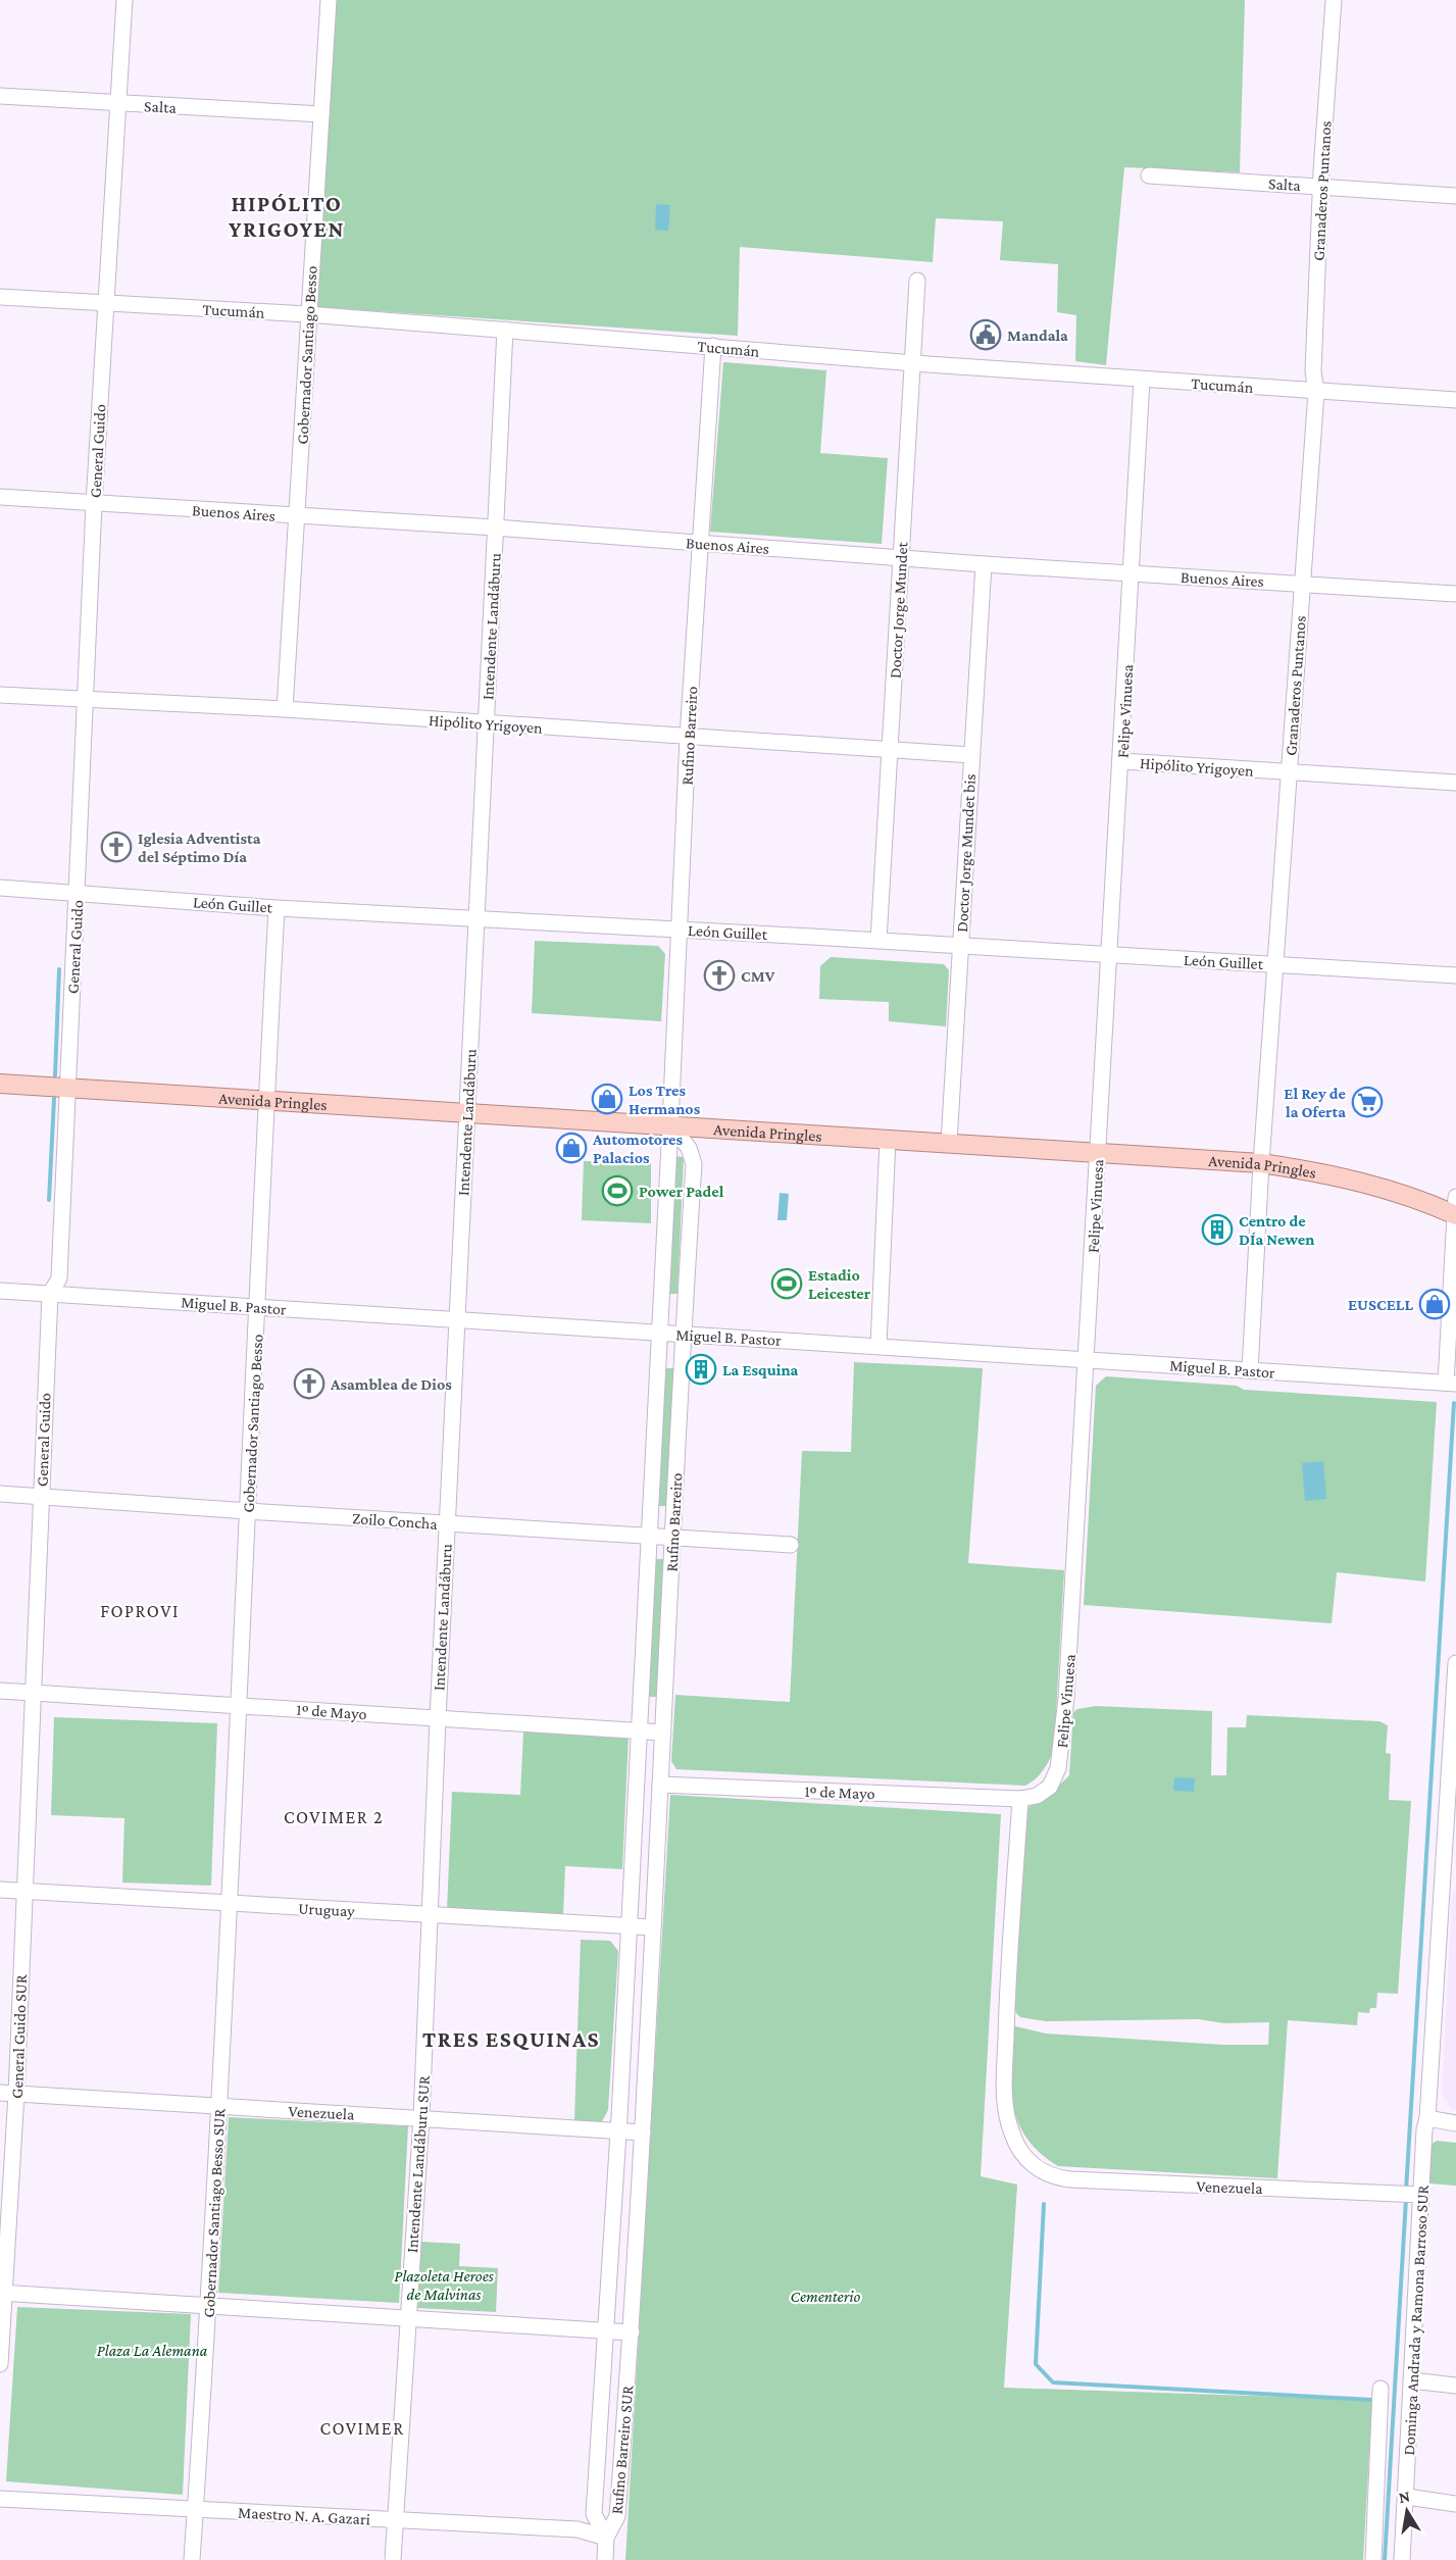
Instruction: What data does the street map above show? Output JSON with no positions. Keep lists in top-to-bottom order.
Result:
{
  "streets": {
    "main road": ["Avenida Pringles"],
    "street": [
      "Salta",
      "Granaderos Puntanos",
      "Tucumán",
      "Gobernador Santiago Besso",
      "General Guido",
      "Buenos Aires",
      "Doctor Jorge Mundet",
      "Intendente Landáburu",
      "Felipe Vinuesa",
      "Hipólito Yrigoyen",
      "Rufino Barreiro",
      "Doctor Jorge Mundet bis",
      "León Guillet",
      "Miguel B. Pastor",
      "Zoilo Concha",
      "1º de Mayo",
      "Uruguay",
      "General Guido SUR",
      "Venezuela",
      "Intendente Landáburu SUR",
      "Gobernador Santiago Besso SUR",
      "Dominga Andrada y Ramona Barroso SUR",
      "Rufino Barreiro SUR",
      "Maestro N. A. Gazari"
    ]
  },
  "crossings": [
    ["Salta", "Granaderos Puntanos"],
    ["Salta", "Gobernador Santiago Besso"],
    ["Salta", "General Guido"],
    ["Granaderos Puntanos", "Tucumán"],
    ["Granaderos Puntanos", "Buenos Aires"],
    ["Granaderos Puntanos", "Hipólito Yrigoyen"],
    ["Granaderos Puntanos", "León Guillet"],
    ["Granaderos Puntanos", "Avenida Pringles"],
    ["Granaderos Puntanos", "Miguel B. Pastor"],
    ["Tucumán", "Gobernador Santiago Besso"],
    ["Tucumán", "General Guido"],
    ["Tucumán", "Doctor Jorge Mundet"],
    ["Tucumán", "Intendente Landáburu"],
    ["Tucumán", "Felipe Vinuesa"],
    ["Tucumán", "Rufino Barreiro"],
    ["Gobernador Santiago Besso", "Buenos Aires"],
    ["Gobernador Santiago Besso", "Hipólito Yrigoyen"],
    ["Gobernador Santiago Besso", "León Guillet"],
    ["Gobernador Santiago Besso", "Avenida Pringles"],
    ["Gobernador Santiago Besso", "Miguel B. Pastor"],
    ["Gobernador Santiago Besso", "Zoilo Concha"],
    ["Gobernador Santiago Besso", "1º de Mayo"],
    ["Gobernador Santiago Besso", "Uruguay"],
    ["Gobernador Santiago Besso", "Gobernador Santiago Besso SUR"],
    ["General Guido", "Buenos Aires"],
    ["General Guido", "Hipólito Yrigoyen"],
    ["General Guido", "León Guillet"],
    ["General Guido", "Avenida Pringles"],
    ["General Guido", "Miguel B. Pastor"],
    ["General Guido", "Zoilo Concha"],
    ["General Guido", "1º de Mayo"],
    ["General Guido", "Uruguay"],
    ["General Guido", "General Guido SUR"],
    ["Buenos Aires", "Doctor Jorge Mundet"],
    ["Buenos Aires", "Intendente Landáburu"],
    ["Buenos Aires", "Felipe Vinuesa"],
    ["Buenos Aires", "Rufino Barreiro"],
    ["Buenos Aires", "Doctor Jorge Mundet bis"],
    ["Doctor Jorge Mundet", "Hipólito Yrigoyen"],
    ["Doctor Jorge Mundet", "León Guillet"],
    ["Intendente Landáburu", "Hipólito Yrigoyen"],
    ["Intendente Landáburu", "León Guillet"],
    ["Intendente Landáburu", "Avenida Pringles"],
    ["Intendente Landáburu", "Miguel B. Pastor"],
    ["Intendente Landáburu", "Zoilo Concha"],
    ["Intendente Landáburu", "1º de Mayo"],
    ["Intendente Landáburu", "Uruguay"],
    ["Intendente Landáburu", "Intendente Landáburu SUR"],
    ["Felipe Vinuesa", "Hipólito Yrigoyen"],
    ["Felipe Vinuesa", "León Guillet"],
    ["Felipe Vinuesa", "Avenida Pringles"],
    ["Felipe Vinuesa", "Miguel B. Pastor"],
    ["Felipe Vinuesa", "1º de Mayo"],
    ["Felipe Vinuesa", "Venezuela"],
    ["Hipólito Yrigoyen", "Rufino Barreiro"],
    ["Hipólito Yrigoyen", "Doctor Jorge Mundet bis"],
    ["Rufino Barreiro", "León Guillet"],
    ["Rufino Barreiro", "Avenida Pringles"],
    ["Rufino Barreiro", "Miguel B. Pastor"],
    ["Rufino Barreiro", "Zoilo Concha"],
    ["Rufino Barreiro", "1º de Mayo"],
    ["Rufino Barreiro", "Uruguay"],
    ["Rufino Barreiro", "Rufino Barreiro SUR"],
    ["Doctor Jorge Mundet bis", "León Guillet"],
    ["Doctor Jorge Mundet bis", "Avenida Pringles"],
    ["1º de Mayo", "Venezuela"],
    ["Uruguay", "General Guido SUR"],
    ["Uruguay", "Intendente Landáburu SUR"],
    ["Uruguay", "Gobernador Santiago Besso SUR"],
    ["Uruguay", "Rufino Barreiro SUR"],
    ["General Guido SUR", "Venezuela"],
    ["Venezuela", "Intendente Landáburu SUR"],
    ["Venezuela", "Gobernador Santiago Besso SUR"],
    ["Venezuela", "Dominga Andrada y Ramona Barroso SUR"],
    ["Venezuela", "Rufino Barreiro SUR"],
    ["Intendente Landáburu SUR", "Maestro N. A. Gazari"],
    ["Gobernador Santiago Besso SUR", "Maestro N. A. Gazari"],
    ["Rufino Barreiro SUR", "Maestro N. A. Gazari"]
  ],
  "districts": [
    "HIPÓLITO YRIGOYEN",
    "FOPROVI",
    "COVIMER 2",
    "TRES ESQUINAS",
    "COVIMER"
  ],
  "parks": ["Plazoleta Heroes de Malvinas", "Cementerio", "Plaza La Alemana"],
  "places": {
    "public building": ["Mandala"],
    "church": ["Iglesia Adventista del Séptimo Día", "CMV", "Asamblea de Dios"],
    "shop": ["Los Tres Hermanos", "Automotores Palacios", "EUSCELL"],
    "supermarket": ["El Rey de la Oferta"],
    "sports": ["Power Padel", "Estadio Leicester"],
    "building": ["Centro de DÍa Newen", "La Esquina"]
  },
  "north": "top"
}
